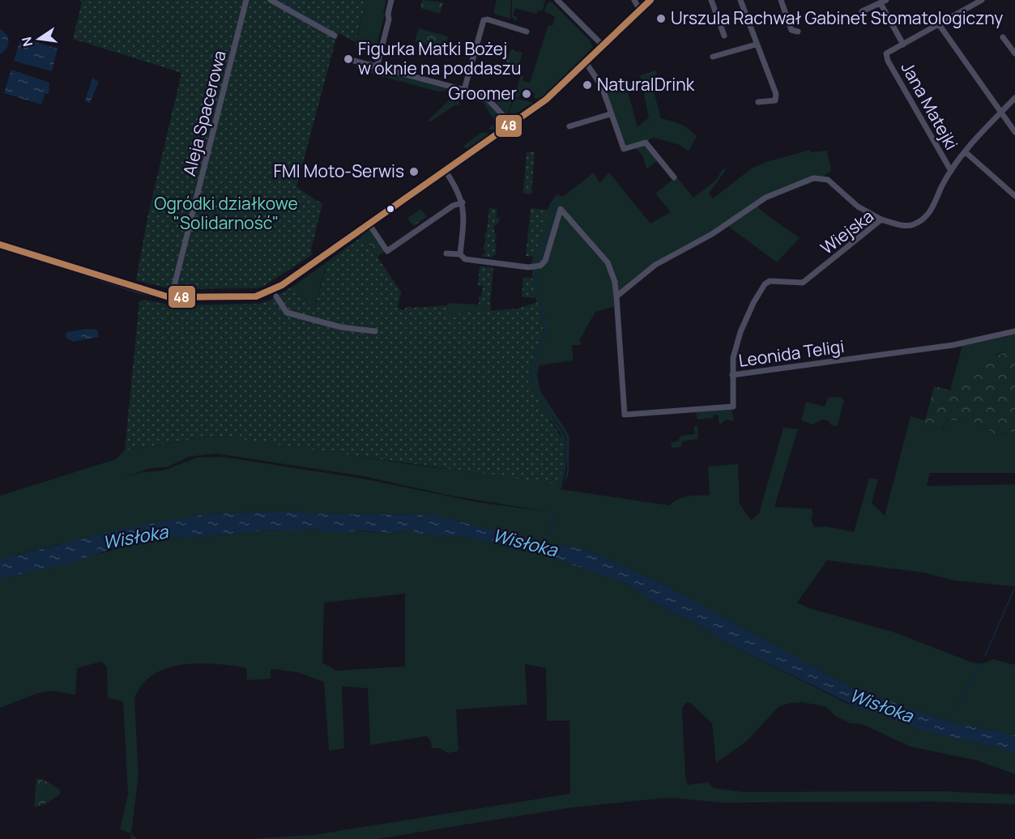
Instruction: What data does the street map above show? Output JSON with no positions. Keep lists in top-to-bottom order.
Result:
{
  "streets": {
    "street": [
      "Jana Matejki",
      "Aleja Spacerowa",
      "Wiejska",
      "Leonida Teligi"
    ]
  },
  "crossings": [
    ["Jana Matejki", "Wiejska"],
    ["Wiejska", "Leonida Teligi"]
  ],
  "water": ["Wisłoka"],
  "parks": ["Ogródki działkowe \"Solidarność\""],
  "places": [
    "Urszula Rachwał Gabinet Stomatologiczny",
    "Figurka Matki Bożej w oknie na poddaszu",
    "NaturalDrink",
    "Groomer",
    "FMI Moto-Serwis"
  ],
  "lines": ["transit line 48"],
  "north": "left"
}
